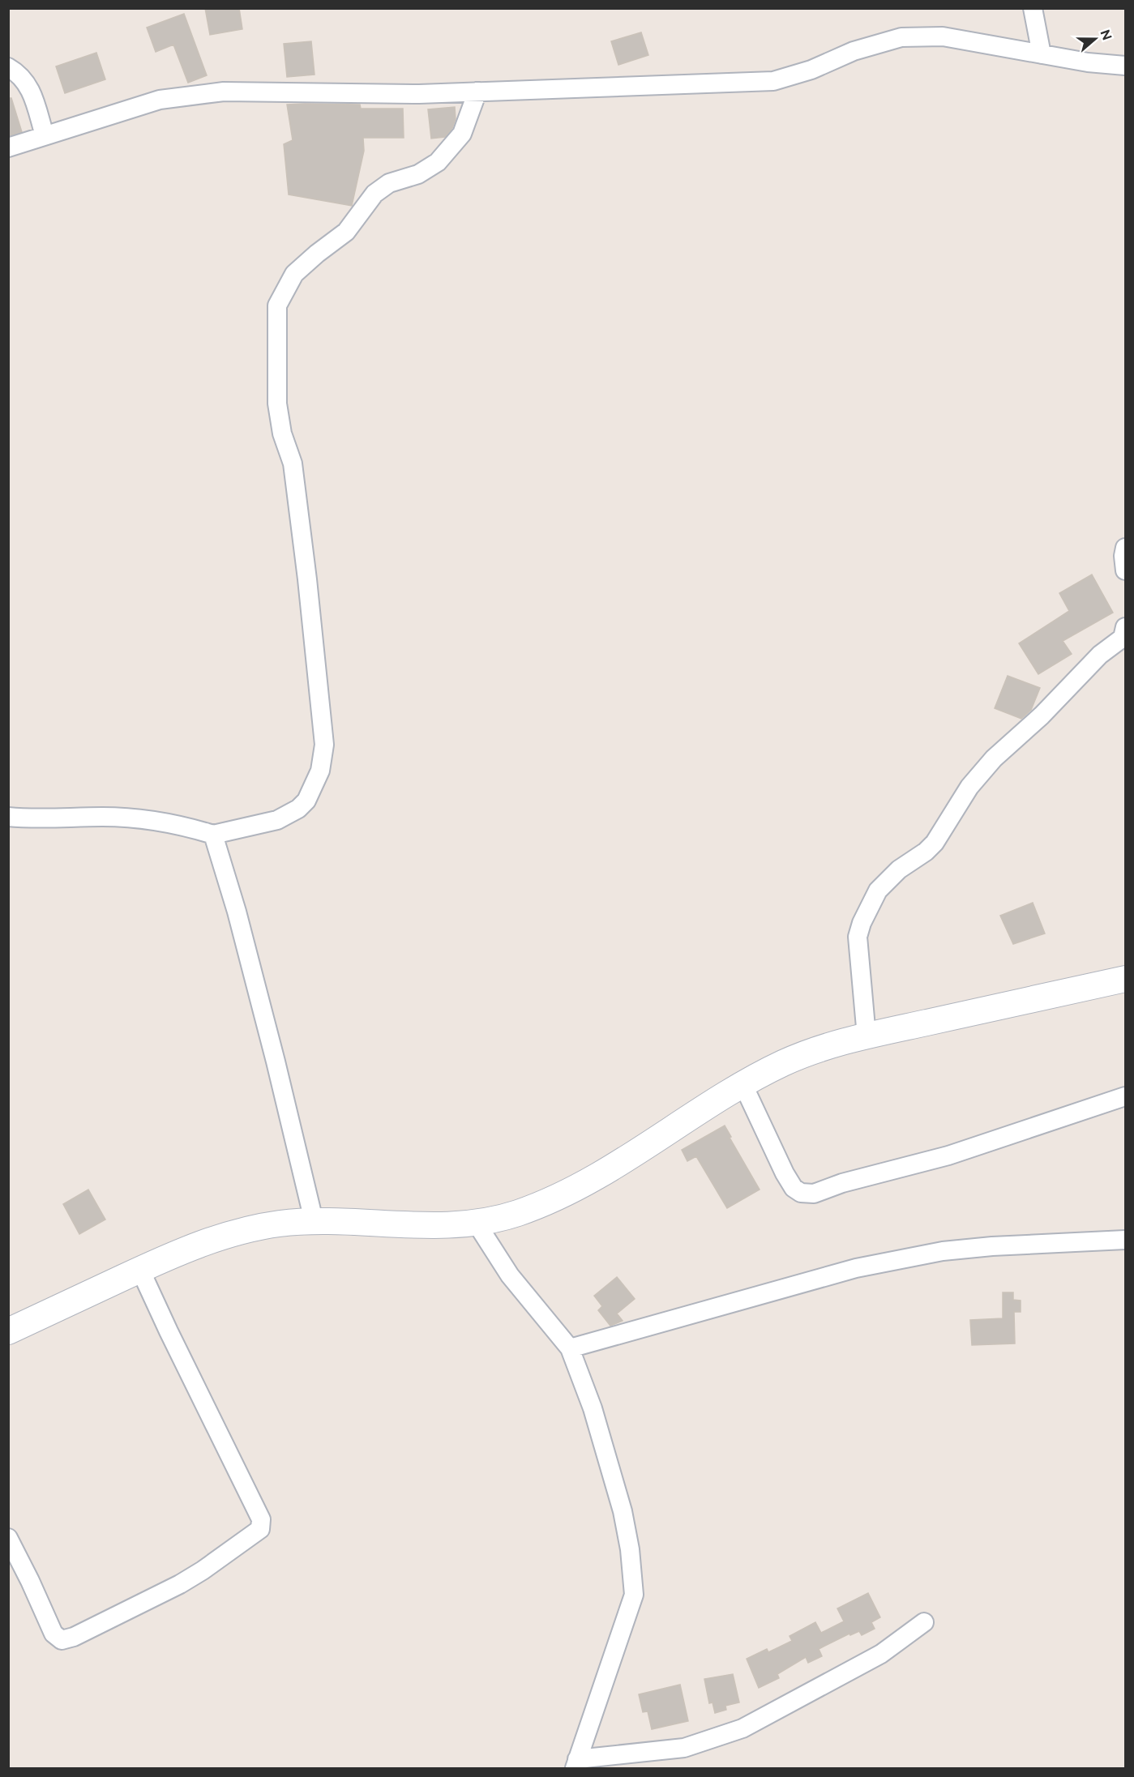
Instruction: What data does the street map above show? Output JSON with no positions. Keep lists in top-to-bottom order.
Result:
{
  "north": "right"
}
